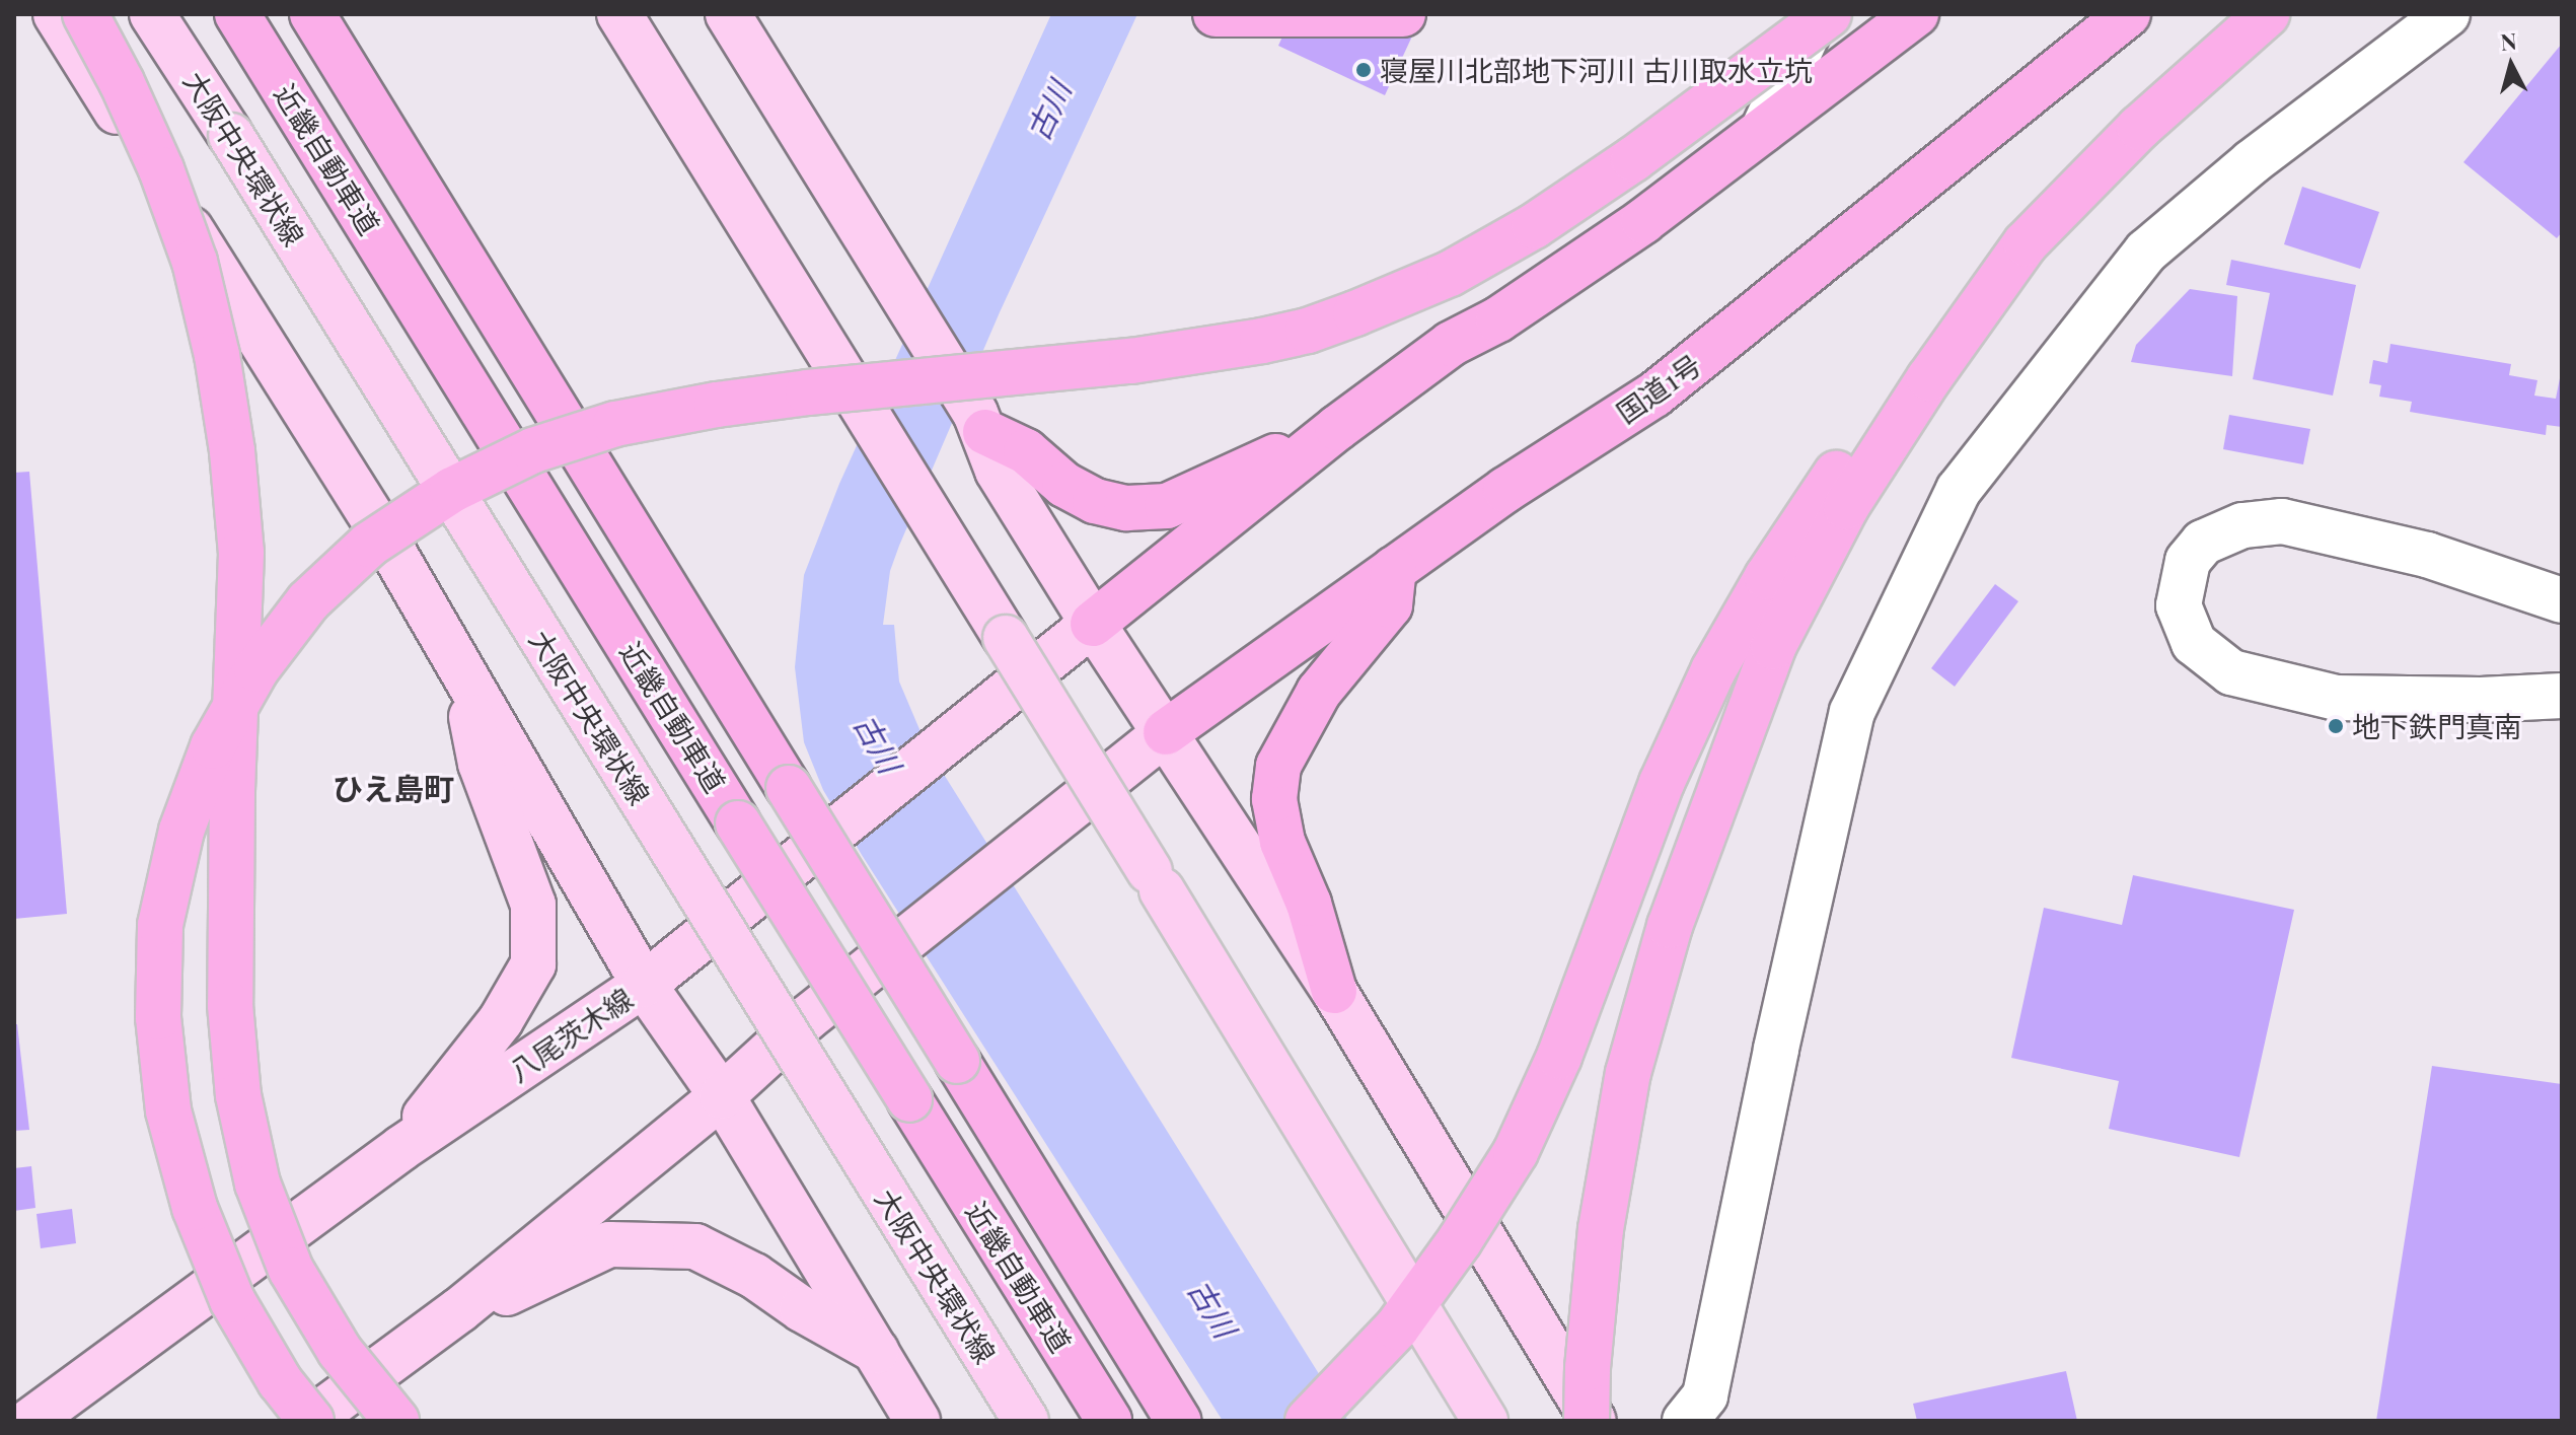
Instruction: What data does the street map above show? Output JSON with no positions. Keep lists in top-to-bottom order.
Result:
{
  "streets": {
    "highway": ["近畿自動車道", "国道1号"],
    "main road": ["大阪中央環状線", "八尾茨木線"]
  },
  "districts": ["ひえ島町"],
  "water": ["古川"],
  "places": ["寝屋川北部地下河川 古川取水立坑", "地下鉄門真南"],
  "north": "top"
}
